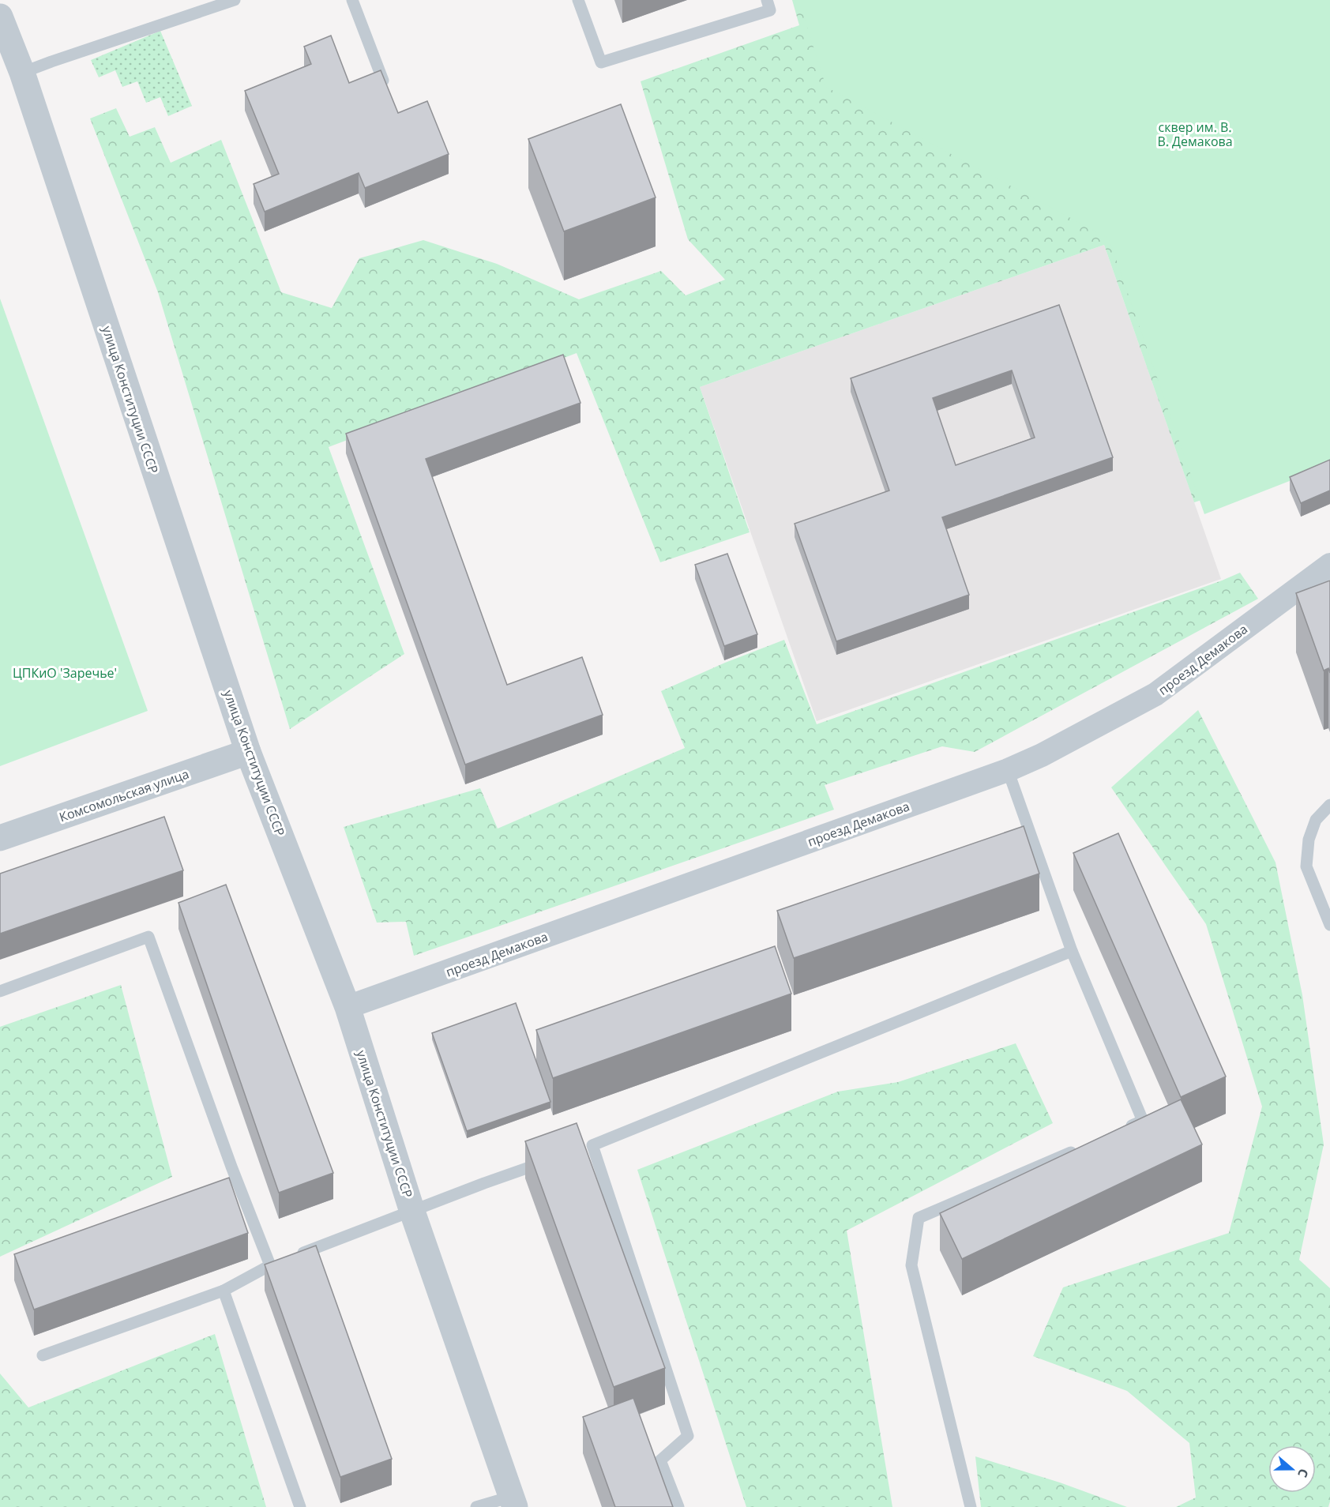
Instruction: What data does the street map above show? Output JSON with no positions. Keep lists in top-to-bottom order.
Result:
{
  "streets": {
    "street": ["улица Конституции СССР", "проезд Демакова", "Комсомольская улица"]
  },
  "crossings": [
    ["улица Конституции СССР", "проезд Демакова"],
    ["улица Конституции СССР", "Комсомольская улица"]
  ],
  "parks": ["сквер им. В. В. Демакова", "ЦПКиО 'Заречье'"],
  "north": "right"
}
